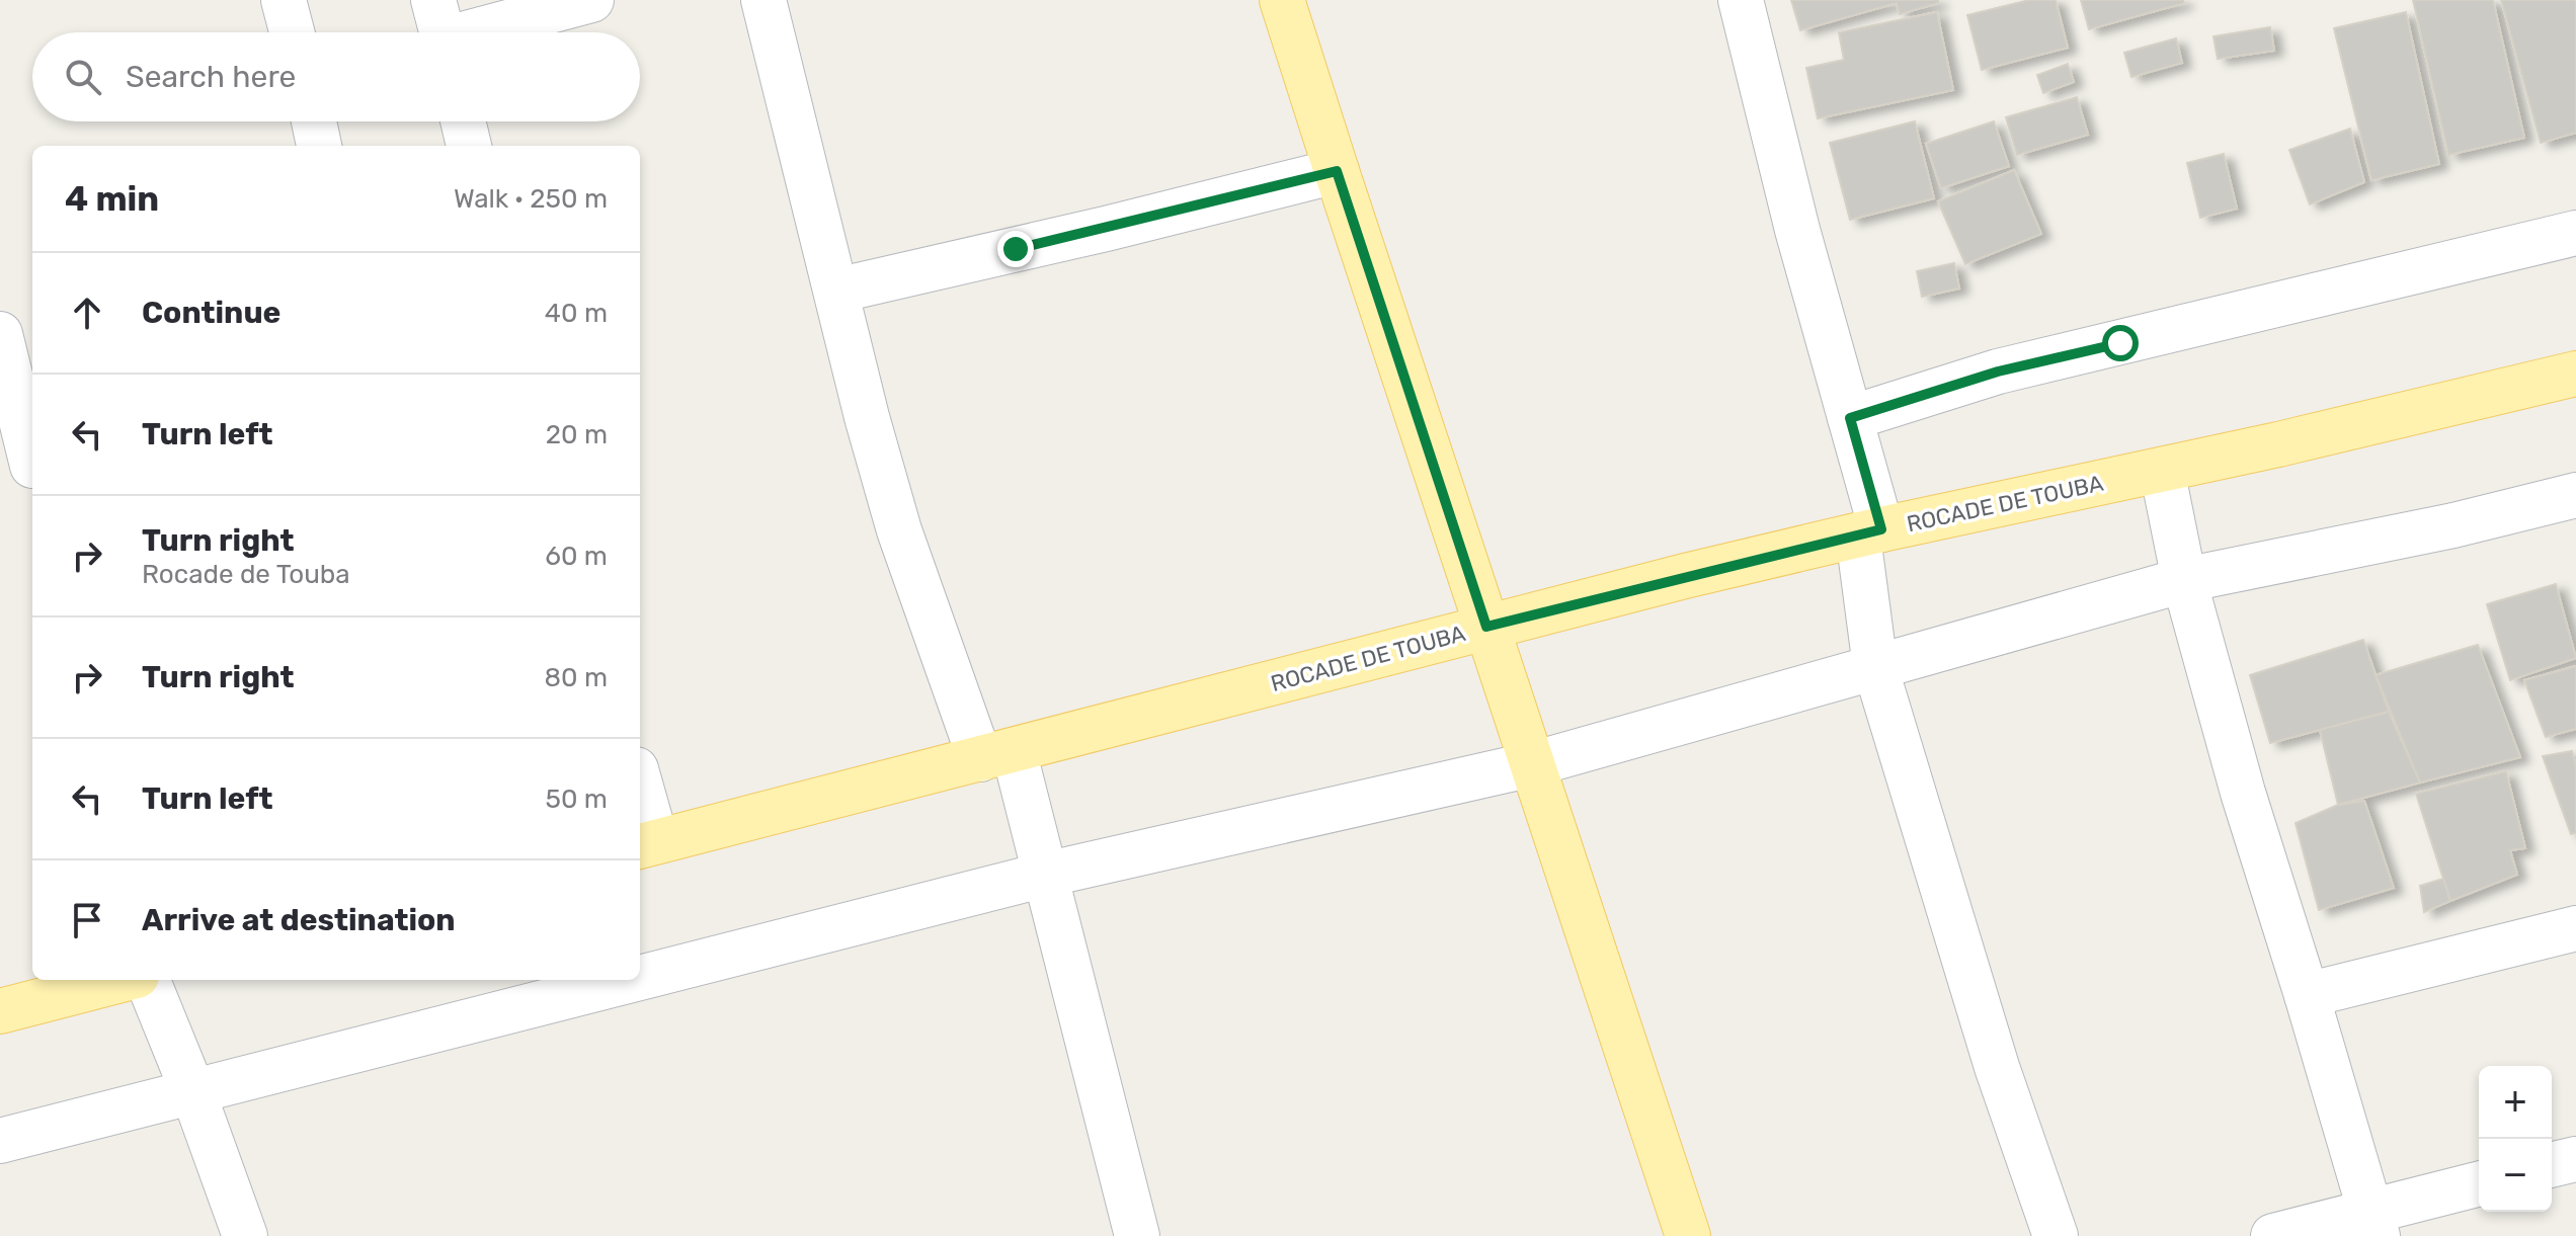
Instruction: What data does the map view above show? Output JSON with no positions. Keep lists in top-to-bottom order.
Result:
{
  "streets": {
    "main road": ["ROCADE DE TOUBA"]
  },
  "page": {
    "search": "Search here",
    "heading": ["4 min", "Walk · 250 m"],
    "list": [
      ["Continue", "40 m"],
      ["Turn left", "20 m"],
      ["Turn right", "Rocade de Touba", "60 m"],
      ["Turn right", "80 m"],
      ["Turn left", "50 m"],
      "Arrive at destination"
    ],
    "map_buttons": ["+", "−"]
  }
}
